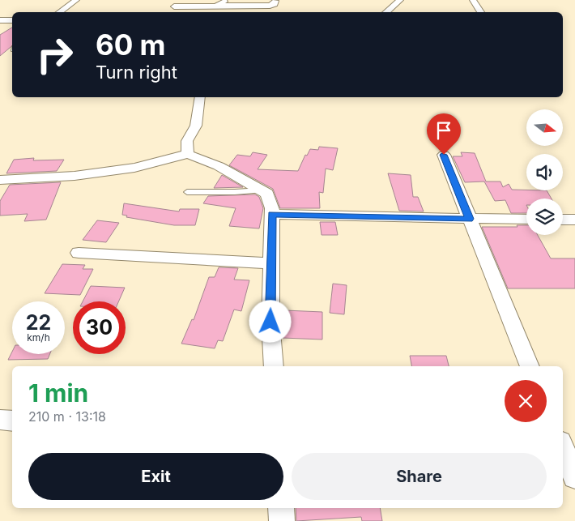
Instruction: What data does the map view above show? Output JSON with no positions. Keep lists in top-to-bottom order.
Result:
{
  "north": "right",
  "page": {
    "turn": ["60 m", "Turn right"],
    "speed": "22 km/h",
    "limit": "30",
    "heading": ["1 min", "210 m · 13:18"],
    "buttons": ["Exit", "Share"]
  }
}
